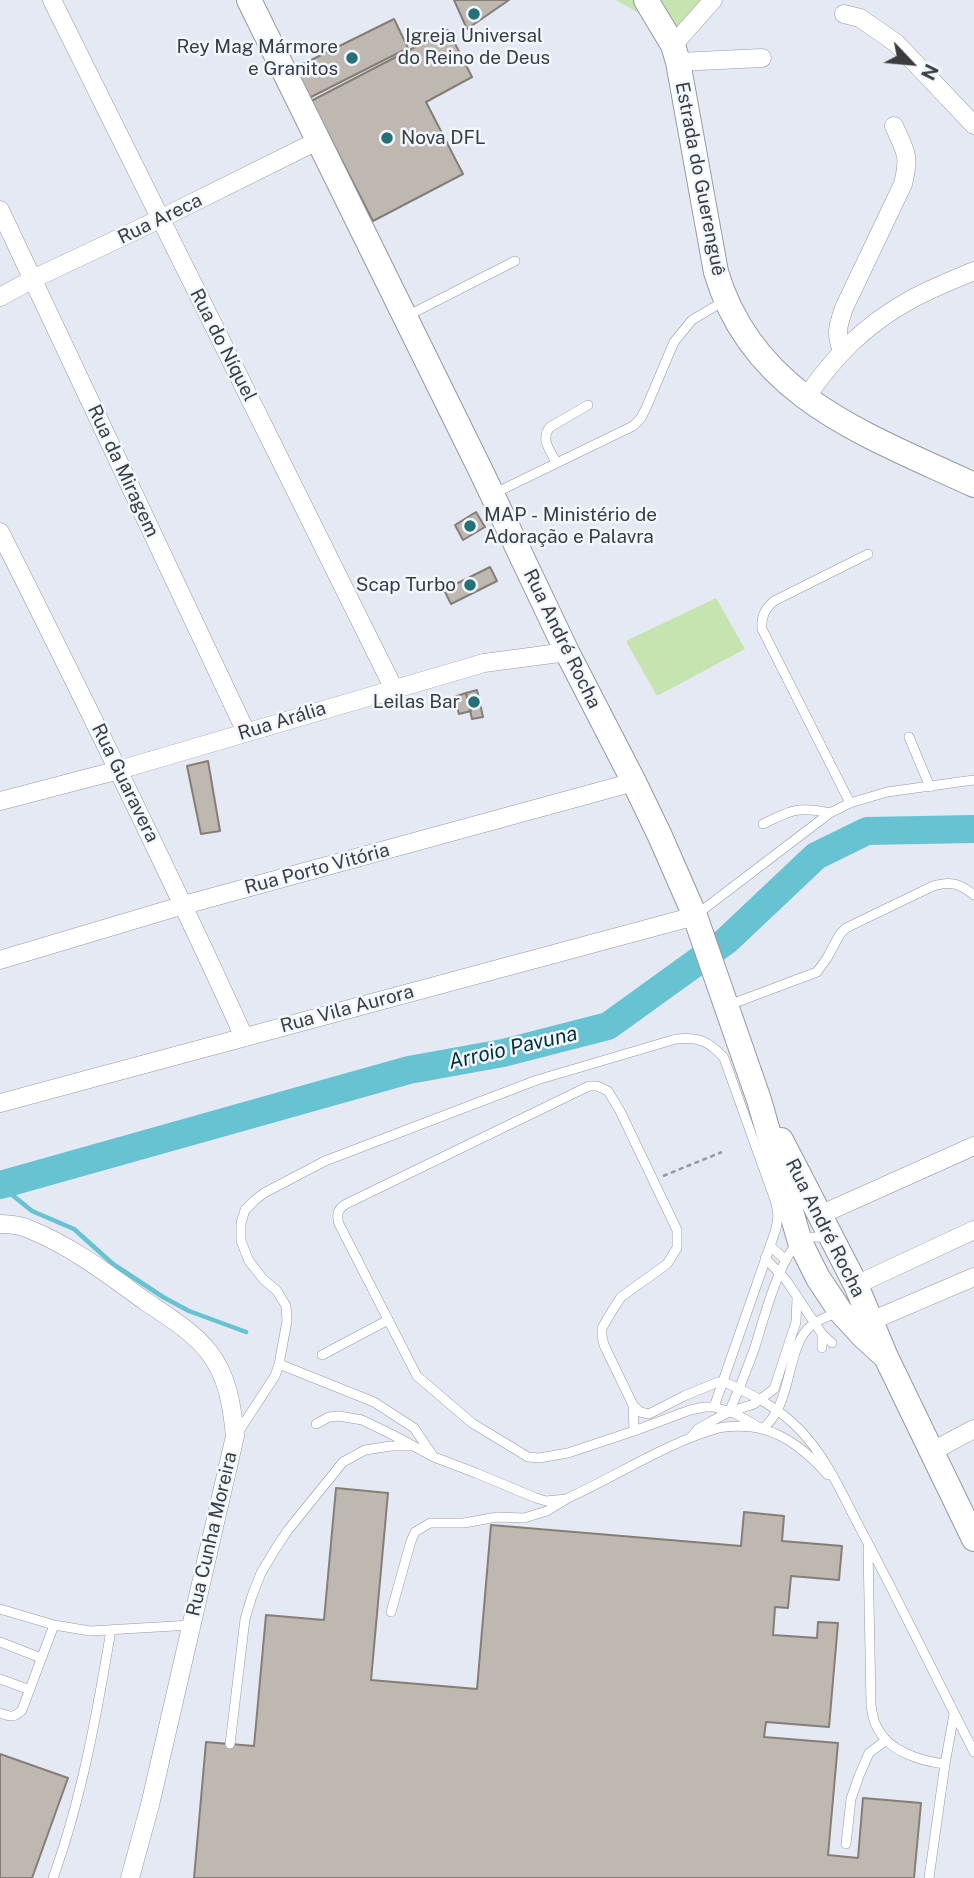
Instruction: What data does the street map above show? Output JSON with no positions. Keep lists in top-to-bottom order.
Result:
{
  "streets": {
    "main road": ["Estrada do Guerenguê", "Rua André Rocha"],
    "street": [
      "Rua Areca",
      "Rua do Níquel",
      "Rua da Miragem",
      "Rua Arália",
      "Rua Guaravera",
      "Rua Porto Vitória",
      "Rua Vila Aurora",
      "Rua Cunha Moreira"
    ]
  },
  "crossings": [
    ["Rua Areca", "Rua do Níquel"],
    ["Rua Areca", "Rua da Miragem"],
    ["Rua Areca", "Rua André Rocha"],
    ["Rua do Níquel", "Rua Arália"],
    ["Rua da Miragem", "Rua Arália"],
    ["Rua André Rocha", "Rua Arália"],
    ["Rua André Rocha", "Rua Porto Vitória"],
    ["Rua André Rocha", "Rua Vila Aurora"],
    ["Rua Arália", "Rua Guaravera"],
    ["Rua Guaravera", "Rua Porto Vitória"],
    ["Rua Guaravera", "Rua Vila Aurora"]
  ],
  "water": ["Arroio Pavuna"],
  "places": [
    "Igreja Universal do Reino de Deus",
    "Rey Mag Mármore e Granitos",
    "Nova DFL",
    "MAP - Ministério de Adoração e Palavra",
    "Scap Turbo",
    "Leilas Bar"
  ],
  "north": "bottom right"
}
